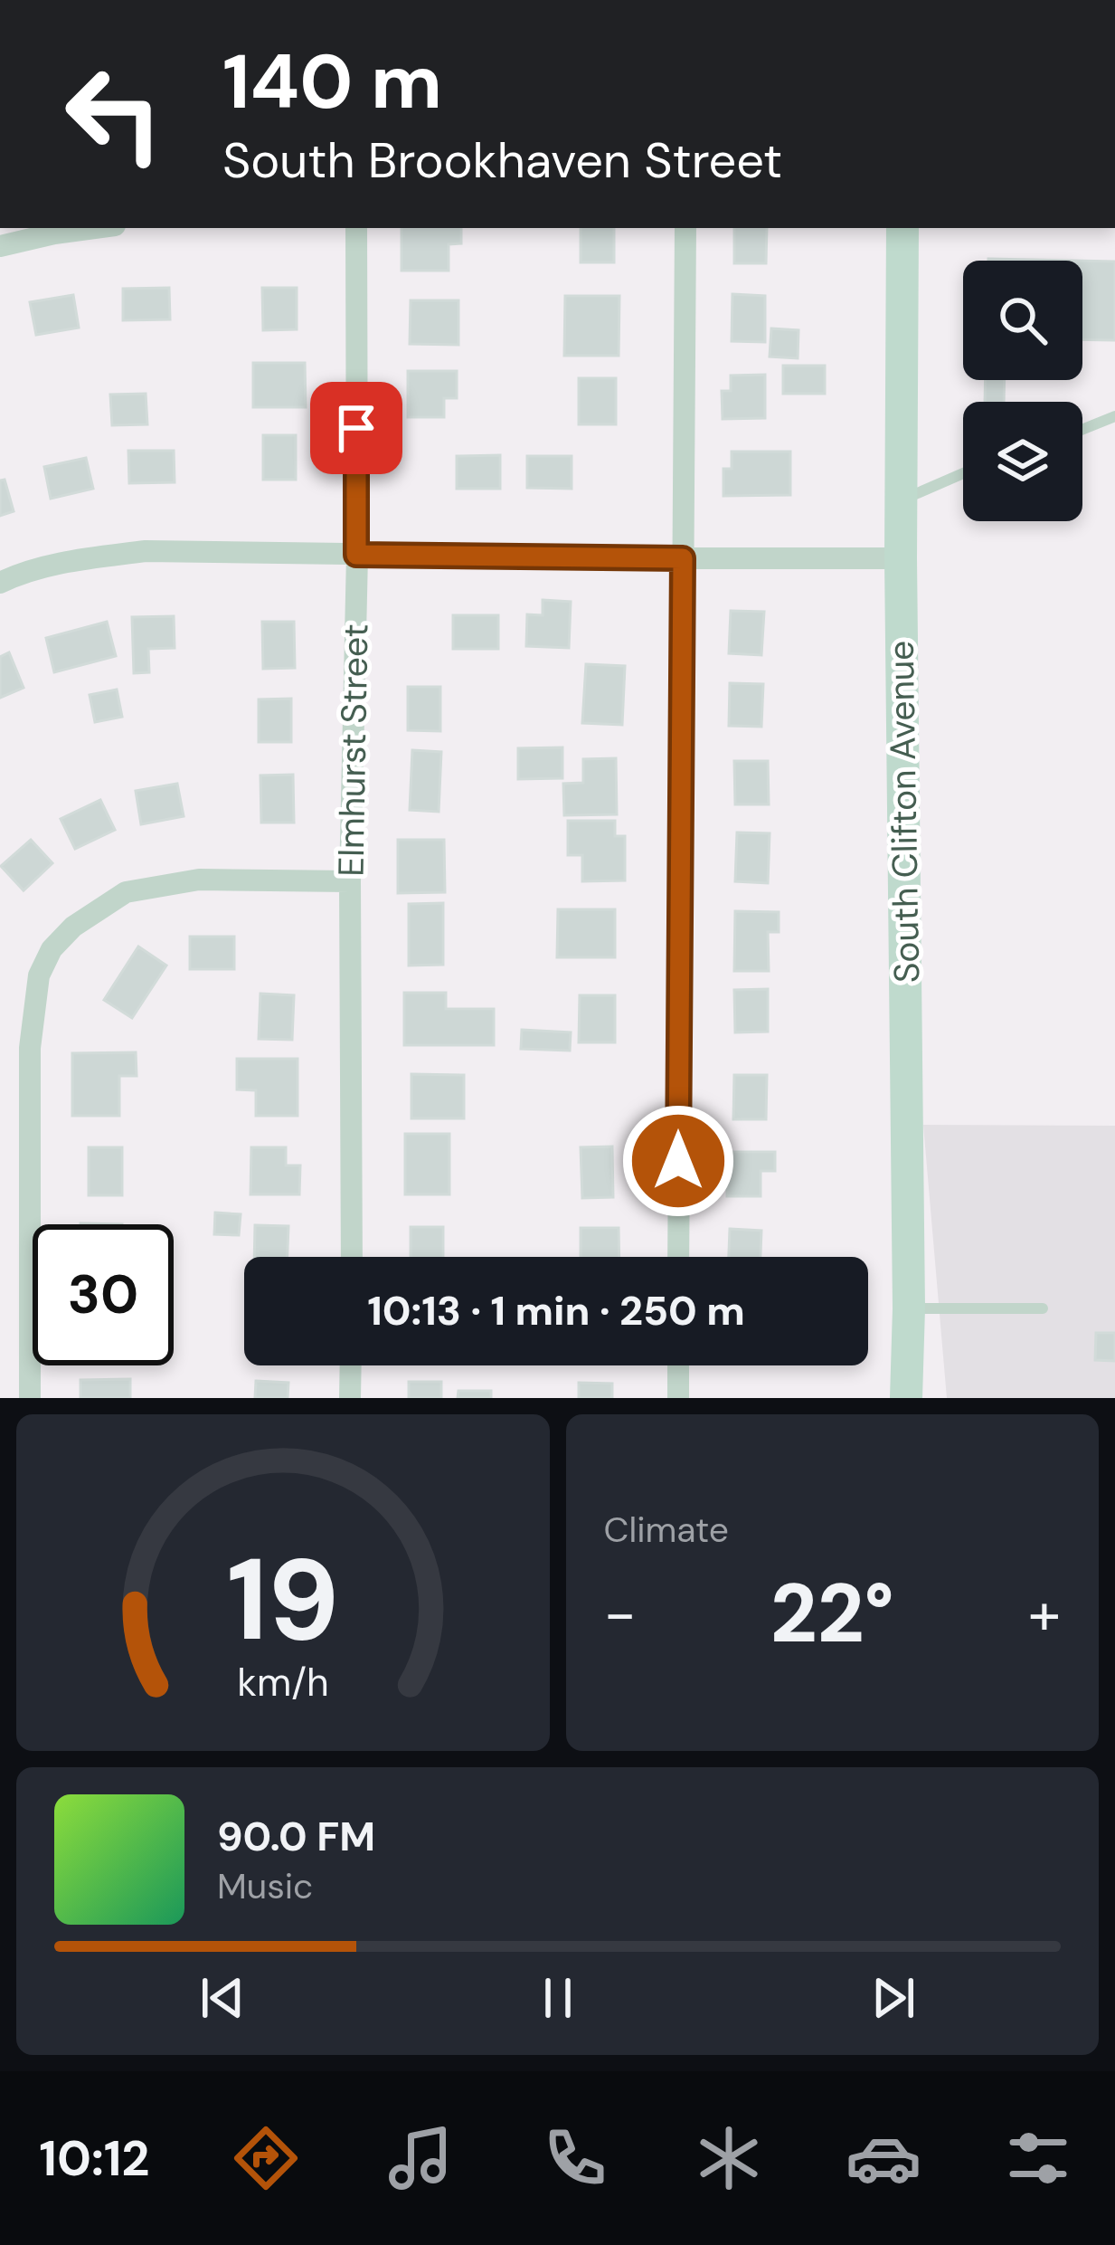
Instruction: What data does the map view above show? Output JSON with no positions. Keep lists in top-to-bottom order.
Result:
{
  "streets": {
    "street": ["Elmhurst Street", "South Clifton Avenue"]
  },
  "page": {
    "turn": ["140 m", "South Brookhaven Street"],
    "limit": "30",
    "trip": "10:13 · 1 min · 250 m",
    "tile": "Climate",
    "heat": ["−", "22°", "+"],
    "song": ["90.0 FM", "Music"],
    "tabs": "10:12",
    "gauge": ["19", "km/h"]
  }
}
